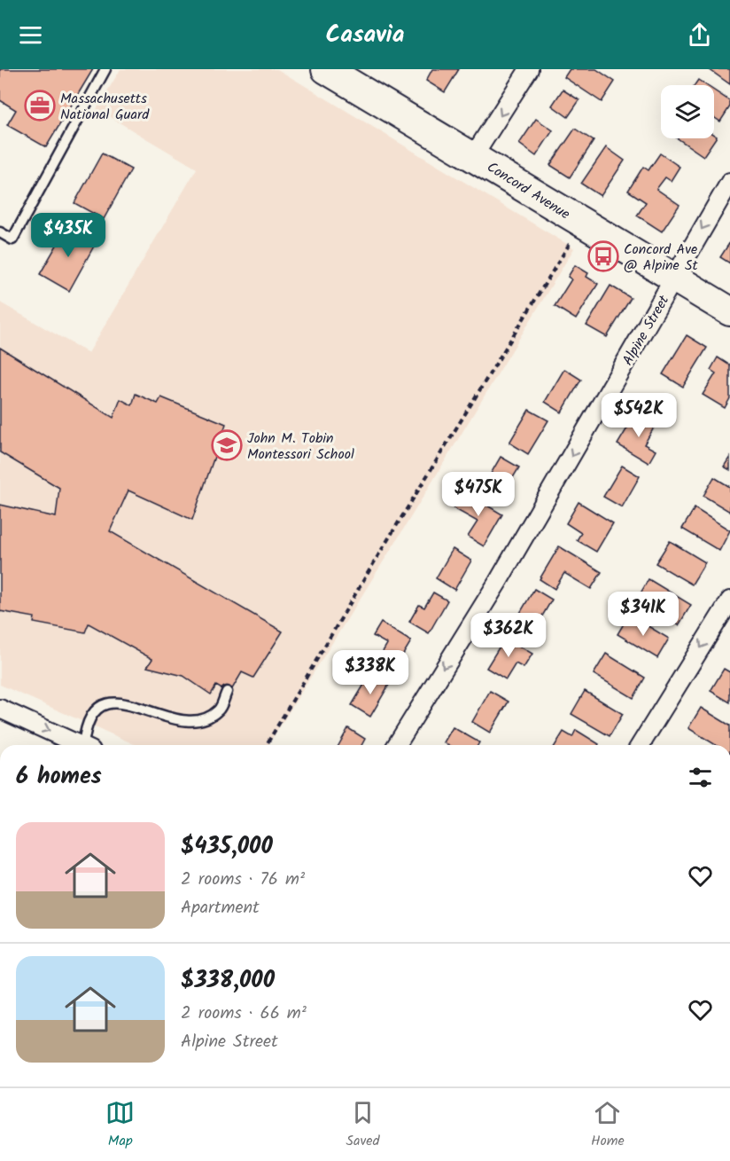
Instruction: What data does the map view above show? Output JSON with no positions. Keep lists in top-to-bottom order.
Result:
{
  "streets": {
    "main road": ["Concord Avenue"],
    "street": ["Alpine Street"]
  },
  "crossings": [
    ["Concord Avenue", "Alpine Street"]
  ],
  "one_way": ["Alpine Street"],
  "places": {
    "office": ["Massachusetts National Guard"],
    "bus stop": ["Concord Ave @ Alpine St"],
    "school or university": ["John M. Tobin Montessori School"]
  },
  "page": {
    "header": "Casavia",
    "price": [
      "$435K",
      "$542K",
      "$475K",
      "$341K",
      "$362K",
      "$338K"
    ],
    "heading": "6 homes",
    "list": [
      {
        "name": "$435,000",
        "note": "2 rooms · 76 m² · Apartment"
      },
      {
        "name": "$338,000",
        "note": "2 rooms · 66 m² · Alpine Street"
      }
    ],
    "tabs": ["Map", "Saved", "Home"]
  }
}
